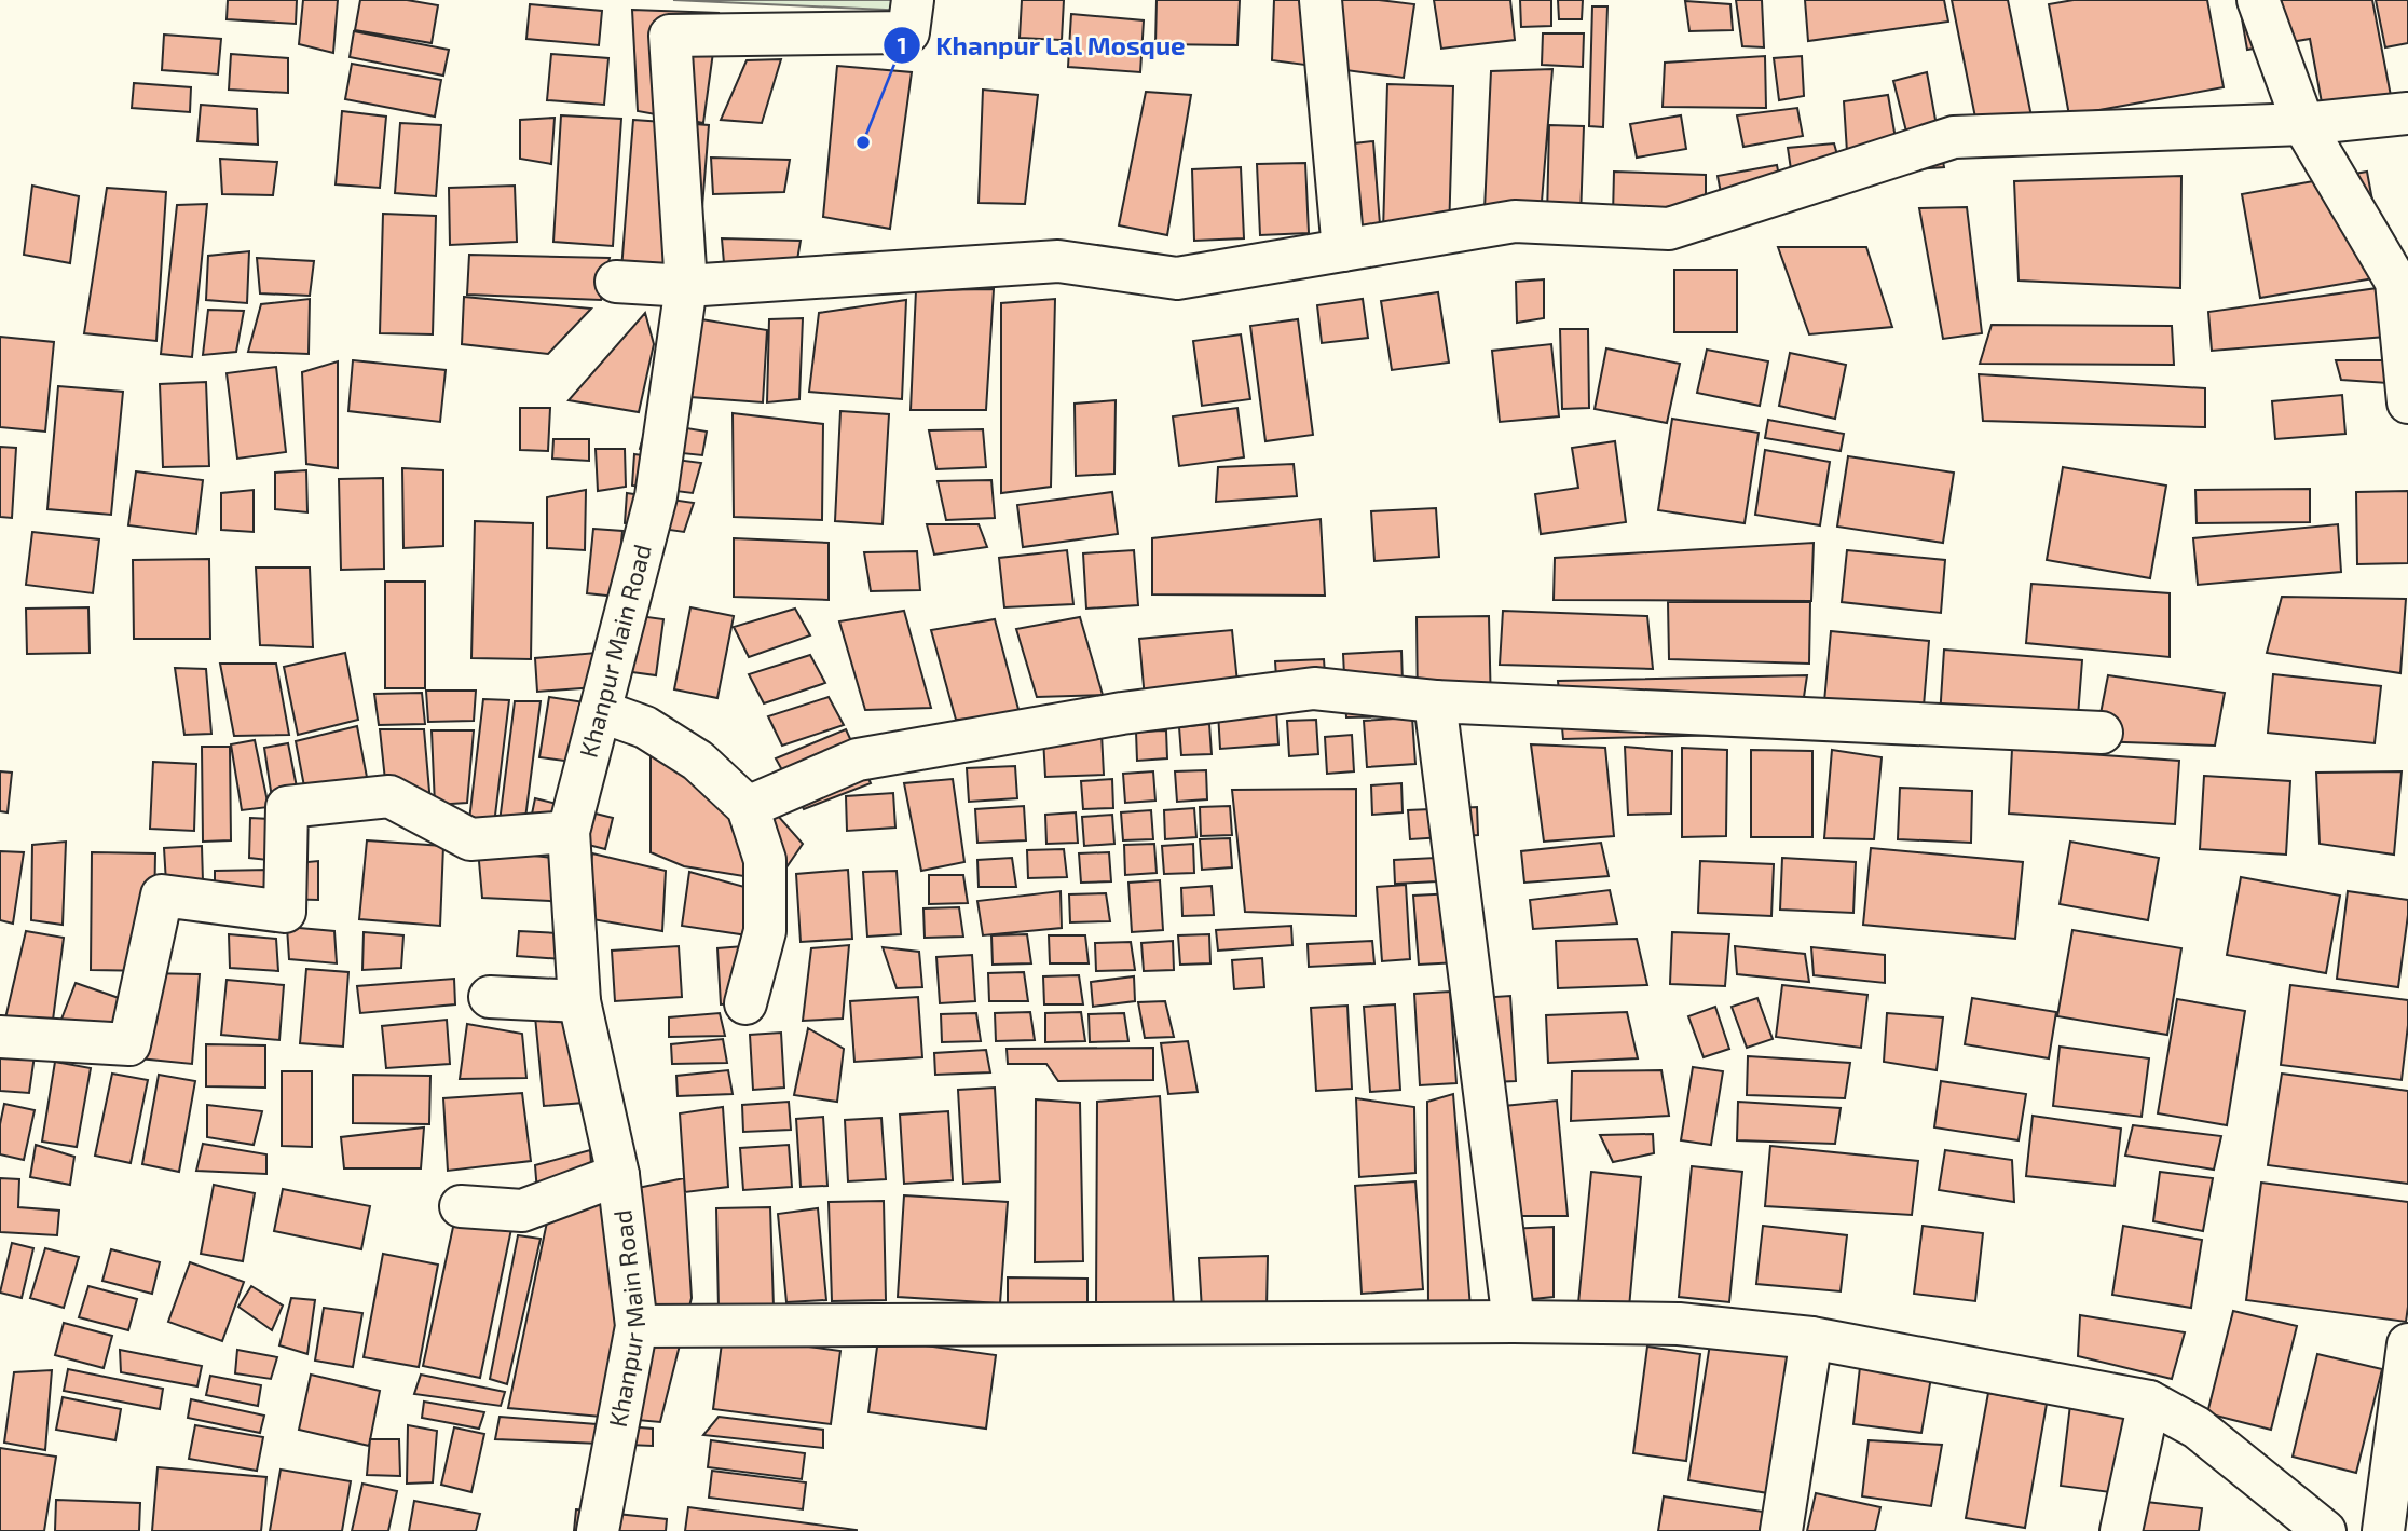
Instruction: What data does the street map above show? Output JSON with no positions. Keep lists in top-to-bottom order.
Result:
{
  "streets": {
    "street": ["Khanpur Main Road"]
  },
  "places": ["Khanpur Lal Mosque"]
}
